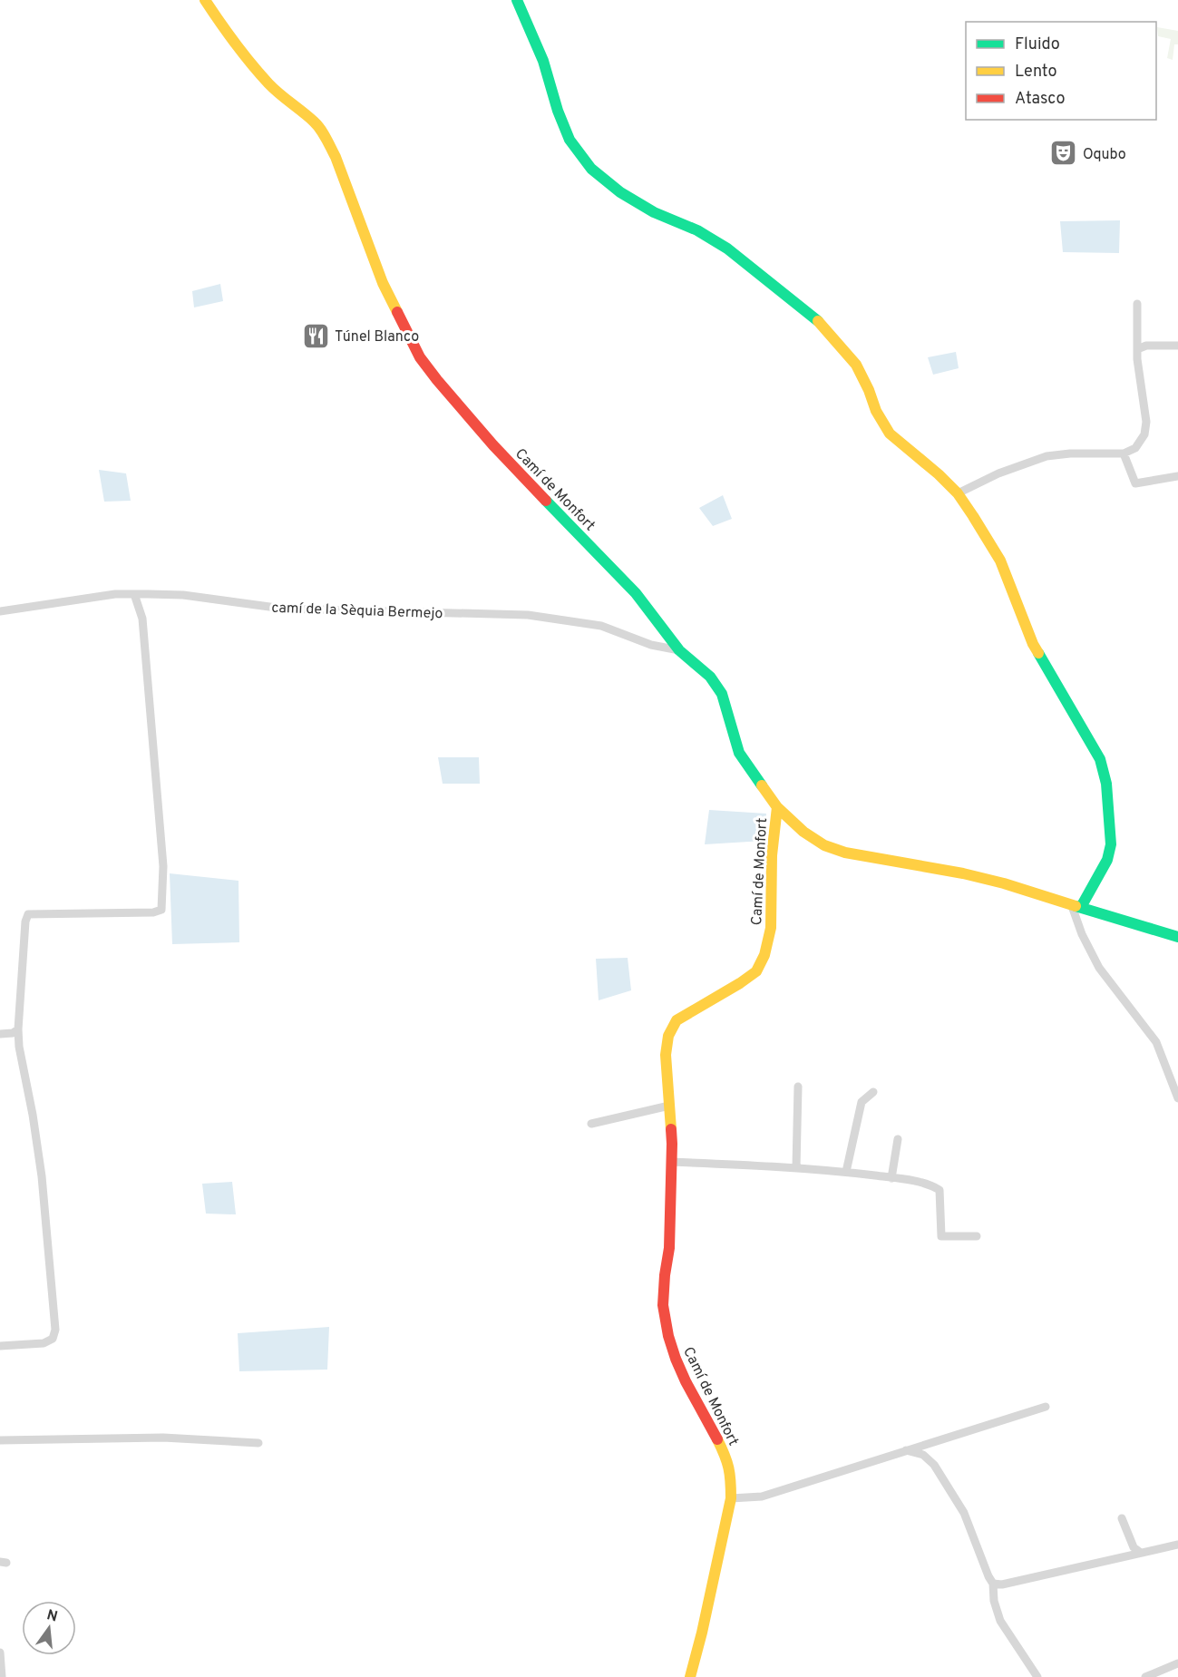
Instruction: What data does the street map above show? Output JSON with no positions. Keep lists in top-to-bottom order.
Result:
{
  "streets": {
    "street": ["Camí de Monfort", "camí de la Sèquia Bermejo"]
  },
  "crossings": [
    ["Camí de Monfort", "camí de la Sèquia Bermejo"]
  ],
  "places": {
    "theatre": ["Oqubo"],
    "restaurant": ["Túnel Blanco"]
  },
  "legend": ["Fluido", "Lento", "Atasco"],
  "north": "top"
}
